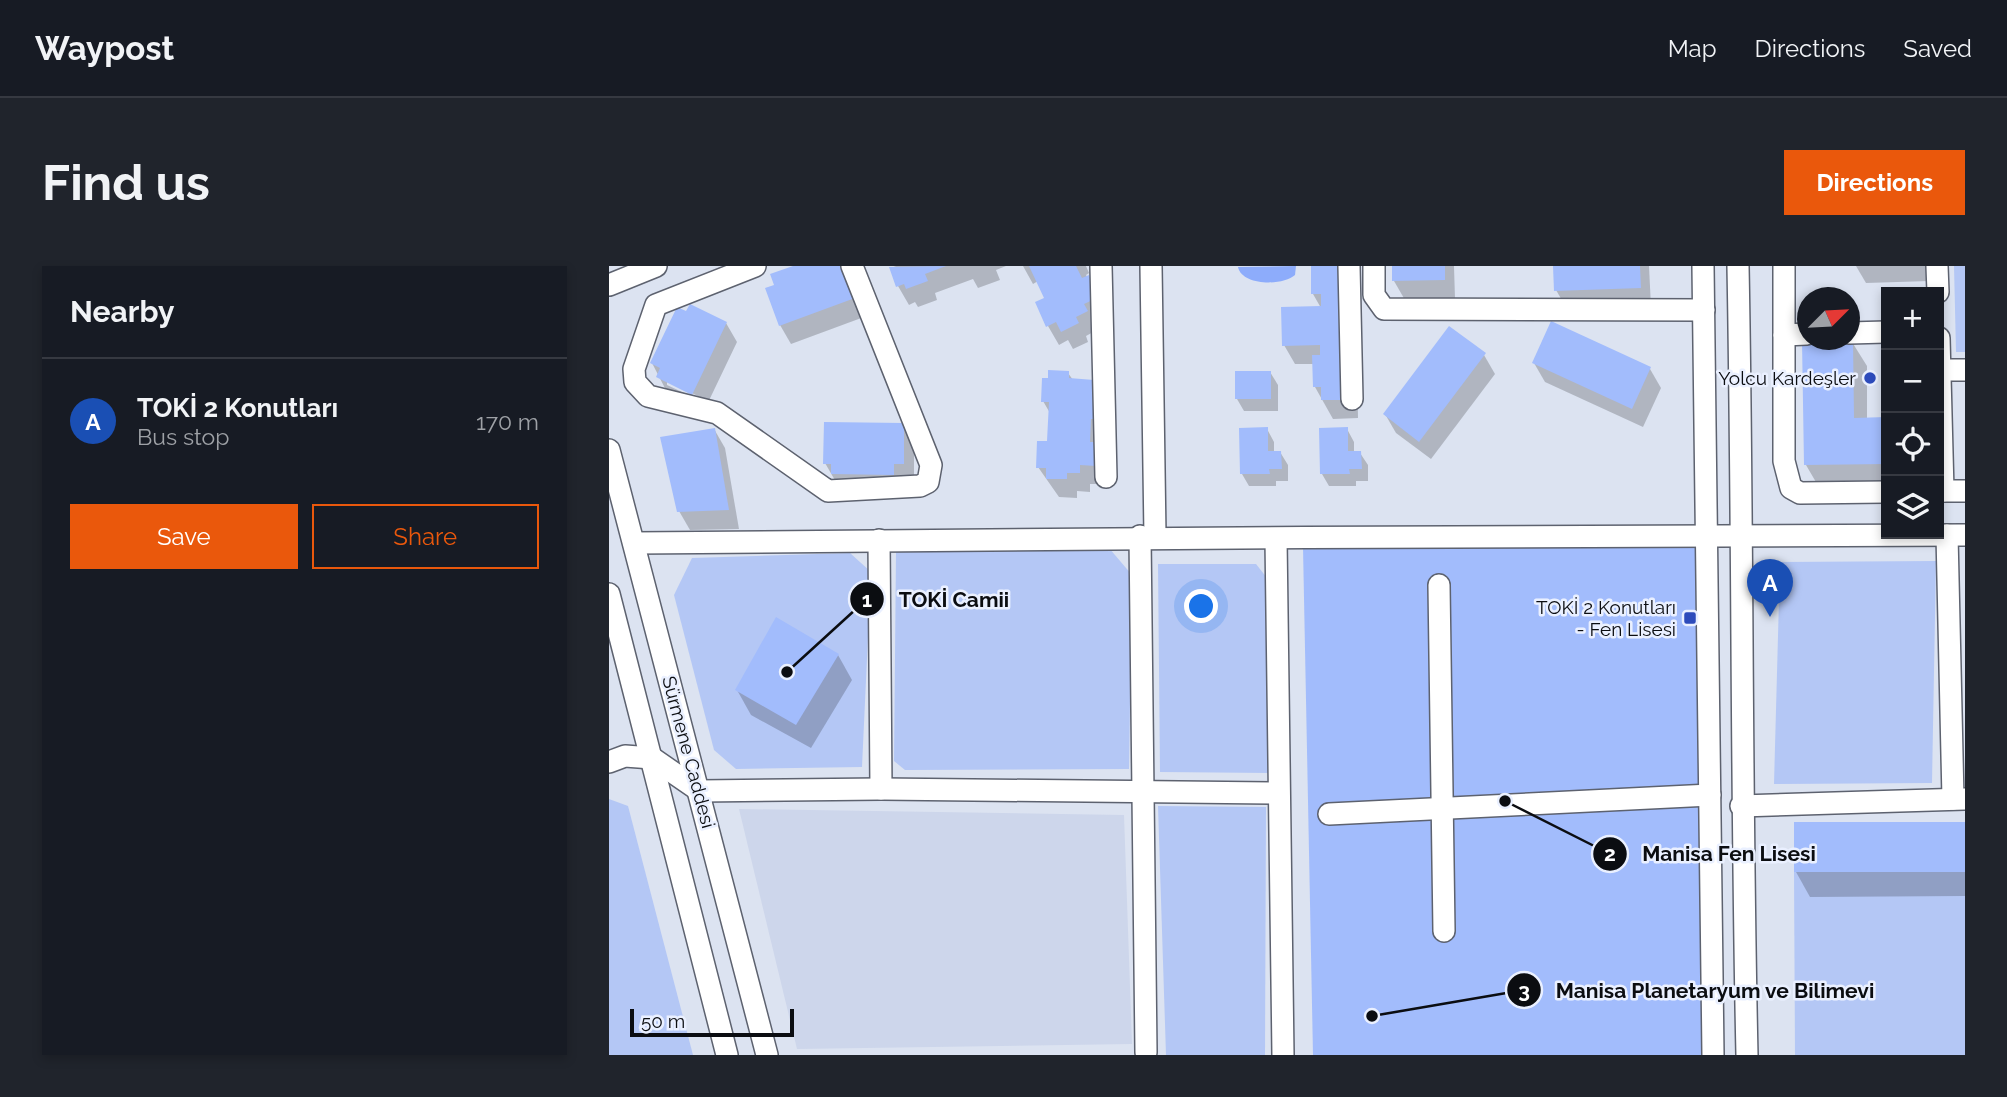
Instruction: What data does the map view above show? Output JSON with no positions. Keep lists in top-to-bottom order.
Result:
{
  "streets": {
    "street": ["Sürmene Caddesi"]
  },
  "places": {
    "other": [
      "Yolcu Kardeşler",
      "TOKİ Camii",
      "Manisa Fen Lisesi",
      "Manisa Planetaryum ve Bilimevi"
    ],
    "transit": ["TOKİ 2 Konutları - Fen Lisesi"]
  },
  "scale_bar": "50 m",
  "north": "top right",
  "page": {
    "header": "Waypost",
    "nav": ["Map", "Directions", "Saved"],
    "buttons": [
      "Directions",
      ["Save", "Share"]
    ],
    "title": "Find us",
    "heading": "Nearby",
    "map_buttons": ["+", "−"],
    "list": [
      {
        "mark": "A",
        "name": "TOKİ 2 Konutları",
        "note": "Bus stop",
        "value": "170 m"
      }
    ],
    "pins": "A",
    "scale": "50 m"
  }
}
